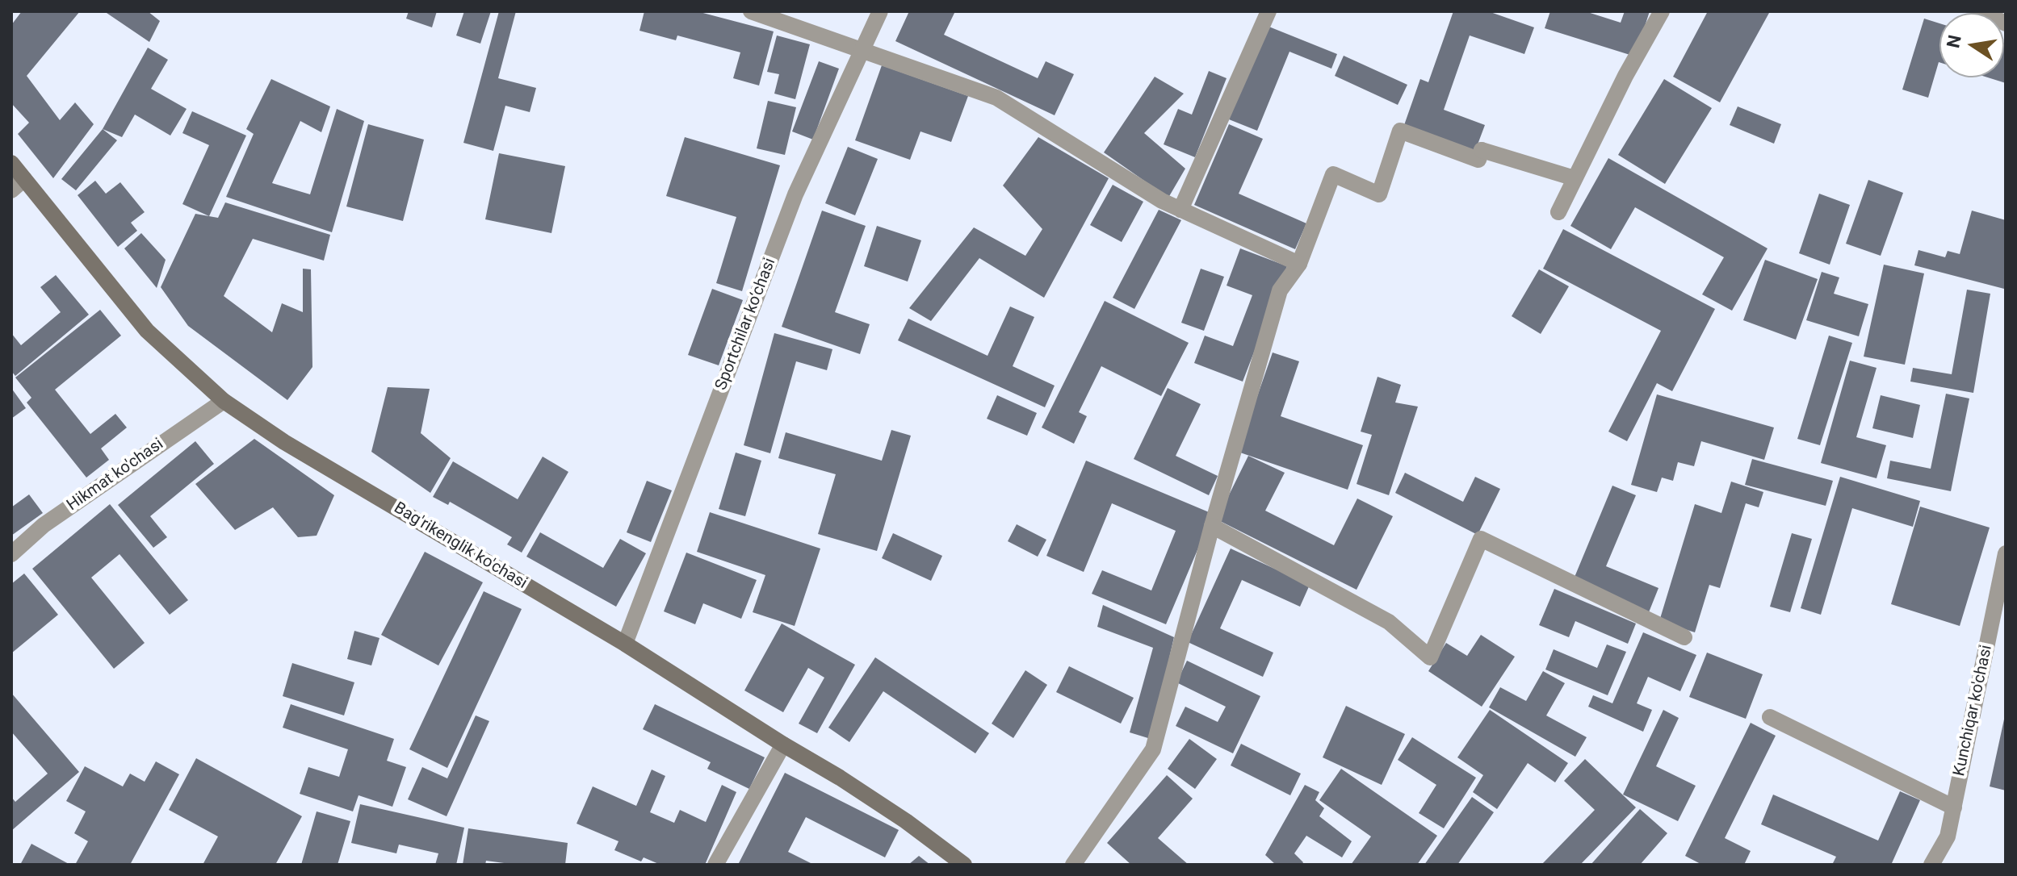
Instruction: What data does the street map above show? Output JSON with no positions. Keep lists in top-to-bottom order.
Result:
{
  "streets": {
    "main road": ["Bag'rikenglik ko'chasi"],
    "street": ["Sportchilar ko‘chasi", "Hikmat ko'chasi", "Kunchiqar ko'chasi"]
  },
  "crossings": [
    ["Sportchilar ko‘chasi", "Bag'rikenglik ko'chasi"],
    ["Hikmat ko'chasi", "Bag'rikenglik ko'chasi"]
  ],
  "north": "left"
}
